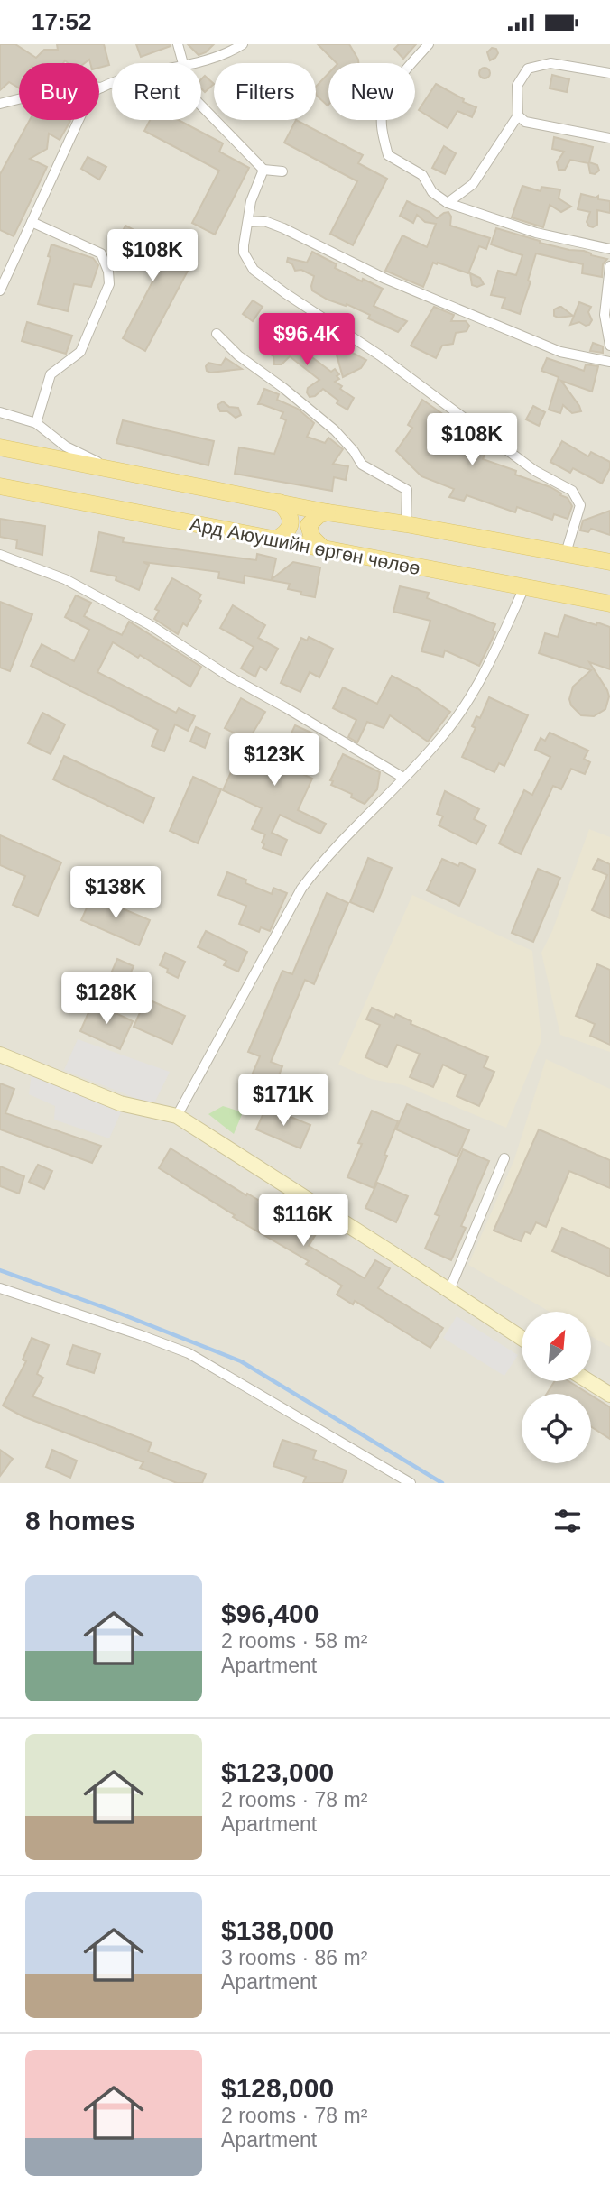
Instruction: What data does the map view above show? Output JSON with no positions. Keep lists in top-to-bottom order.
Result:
{
  "streets": {
    "main road": ["Ард Аюушийн өргөн чөлөө"]
  },
  "north": "top right",
  "page": {
    "status": "17:52",
    "chip": [
      "Buy",
      "Rent",
      "Filters",
      "New"
    ],
    "price": [
      "$108K",
      "$96.4K",
      "$108K",
      "$123K",
      "$138K",
      "$128K",
      "$171K",
      "$116K"
    ],
    "heading": "8 homes",
    "list": [
      {
        "name": "$96,400",
        "note": "2 rooms · 58 m² · Apartment"
      },
      {
        "name": "$123,000",
        "note": "2 rooms · 78 m² · Apartment"
      },
      {
        "name": "$138,000",
        "note": "3 rooms · 86 m² · Apartment"
      },
      {
        "name": "$128,000",
        "note": "2 rooms · 78 m² · Apartment"
      }
    ]
  }
}
